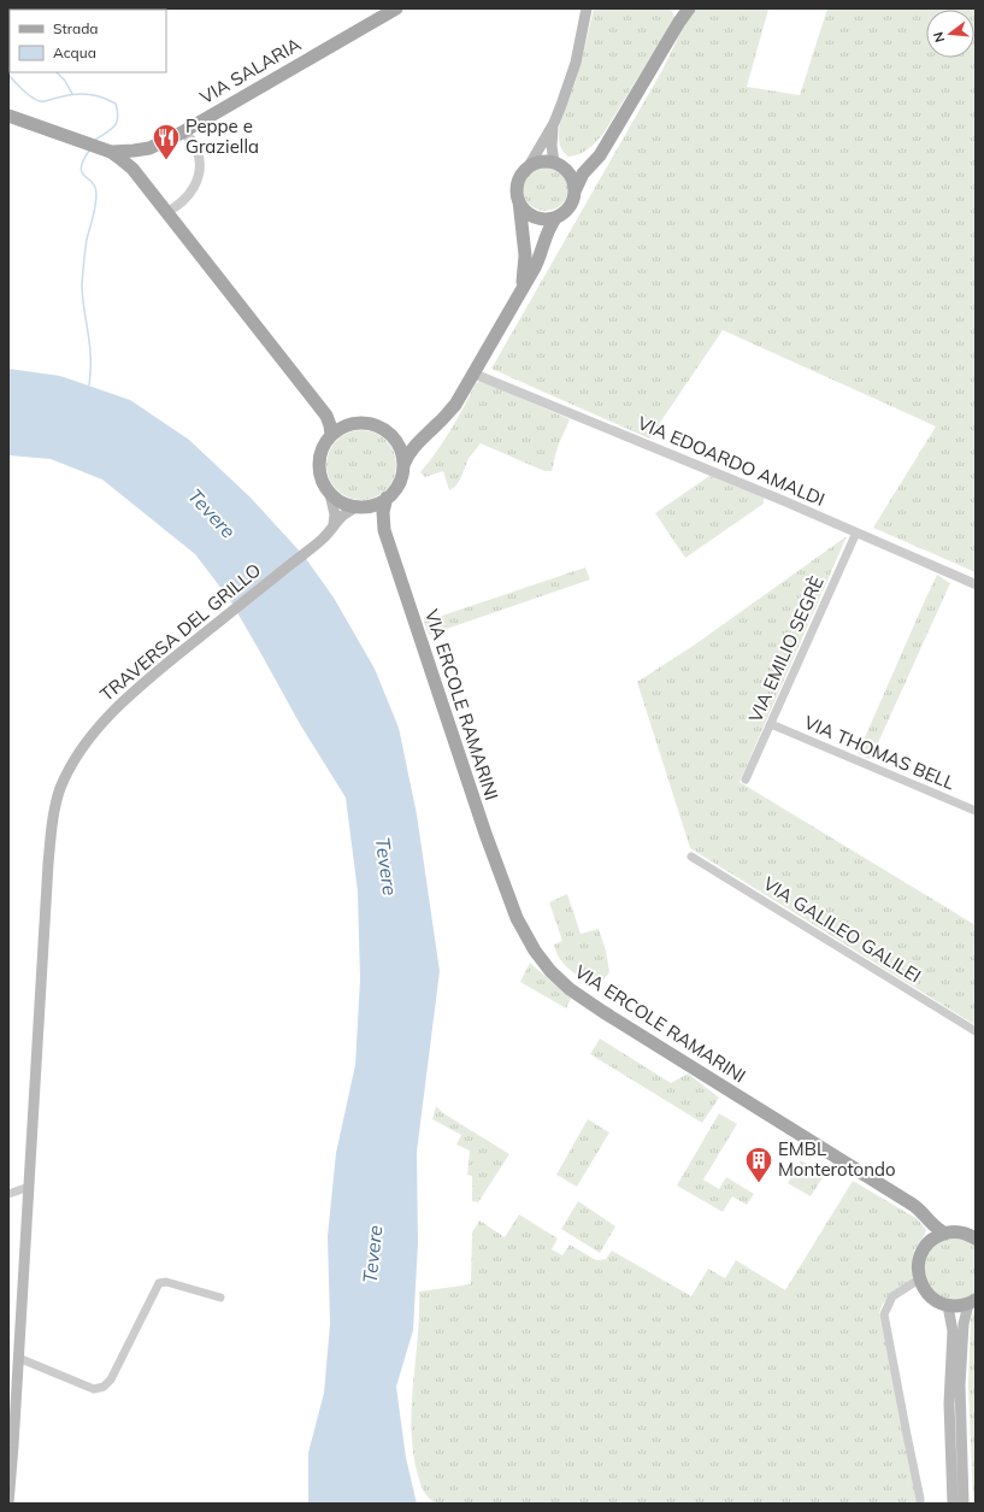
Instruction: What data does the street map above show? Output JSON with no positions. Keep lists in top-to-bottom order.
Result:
{
  "streets": {
    "main road": ["VIA SALARIA", "TRAVERSA DEL GRILLO", "VIA ERCOLE RAMARINI"],
    "street": [
      "VIA EDOARDO AMALDI",
      "VIA EMILIO SEGRÈ",
      "VIA THOMAS BELL",
      "VIA GALILEO GALILEI"
    ]
  },
  "crossings": [
    ["VIA EDOARDO AMALDI", "VIA EMILIO SEGRÈ"],
    ["TRAVERSA DEL GRILLO", "VIA ERCOLE RAMARINI"],
    ["VIA EMILIO SEGRÈ", "VIA THOMAS BELL"]
  ],
  "water": ["Tevere"],
  "places": {
    "restaurant": ["Peppe e Graziella"],
    "building": ["EMBL Monterotondo"]
  },
  "legend": ["Strada", "Acqua"],
  "north": "left"
}
